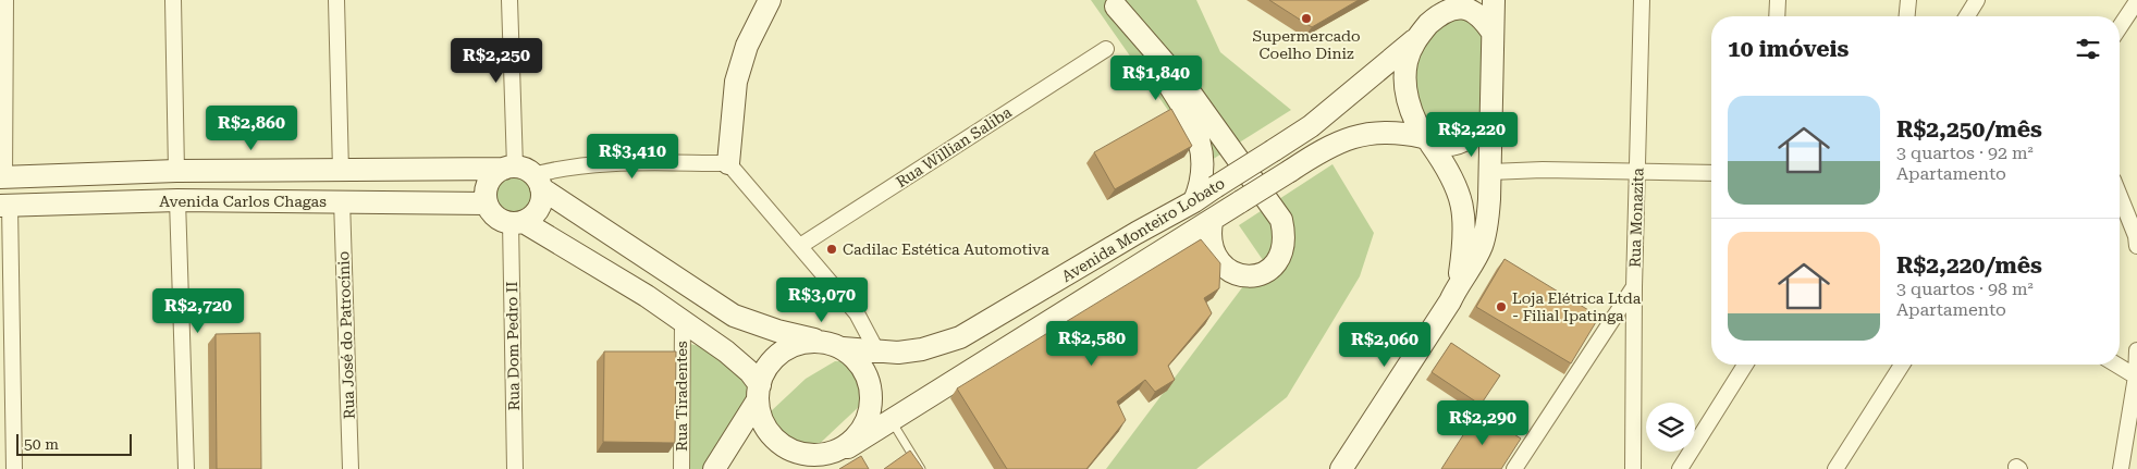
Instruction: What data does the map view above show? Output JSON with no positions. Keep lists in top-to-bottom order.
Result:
{
  "streets": {
    "main road": ["Avenida Carlos Chagas", "Avenida Monteiro Lobato"],
    "street": [
      "Rua Willian Saliba",
      "Rua Monazita",
      "Rua José do Patrocínio",
      "Rua Dom Pedro II",
      "Rua Tiradentes"
    ]
  },
  "crossings": [
    ["Avenida Carlos Chagas", "Rua José do Patrocínio"],
    ["Avenida Carlos Chagas", "Rua Dom Pedro II"]
  ],
  "places": ["Supermercado Coelho Diniz", "Cadilac Estética Automotiva", "Loja Elétrica Ltda - Filial Ipatinga"],
  "scale_bar": "50 m",
  "page": {
    "heading": "10 imóveis",
    "price": [
      "R$2,250",
      "R$1,840",
      "R$2,860",
      "R$2,220",
      "R$3,410",
      "R$3,070",
      "R$2,720",
      "R$2,580",
      "R$2,060",
      "R$2,290"
    ],
    "list": [
      {
        "name": "R$2,250/mês",
        "note": "3 quartos · 92 m² · Apartamento"
      },
      {
        "name": "R$2,220/mês",
        "note": "3 quartos · 98 m² · Apartamento"
      }
    ],
    "scale": "50 m"
  }
}
